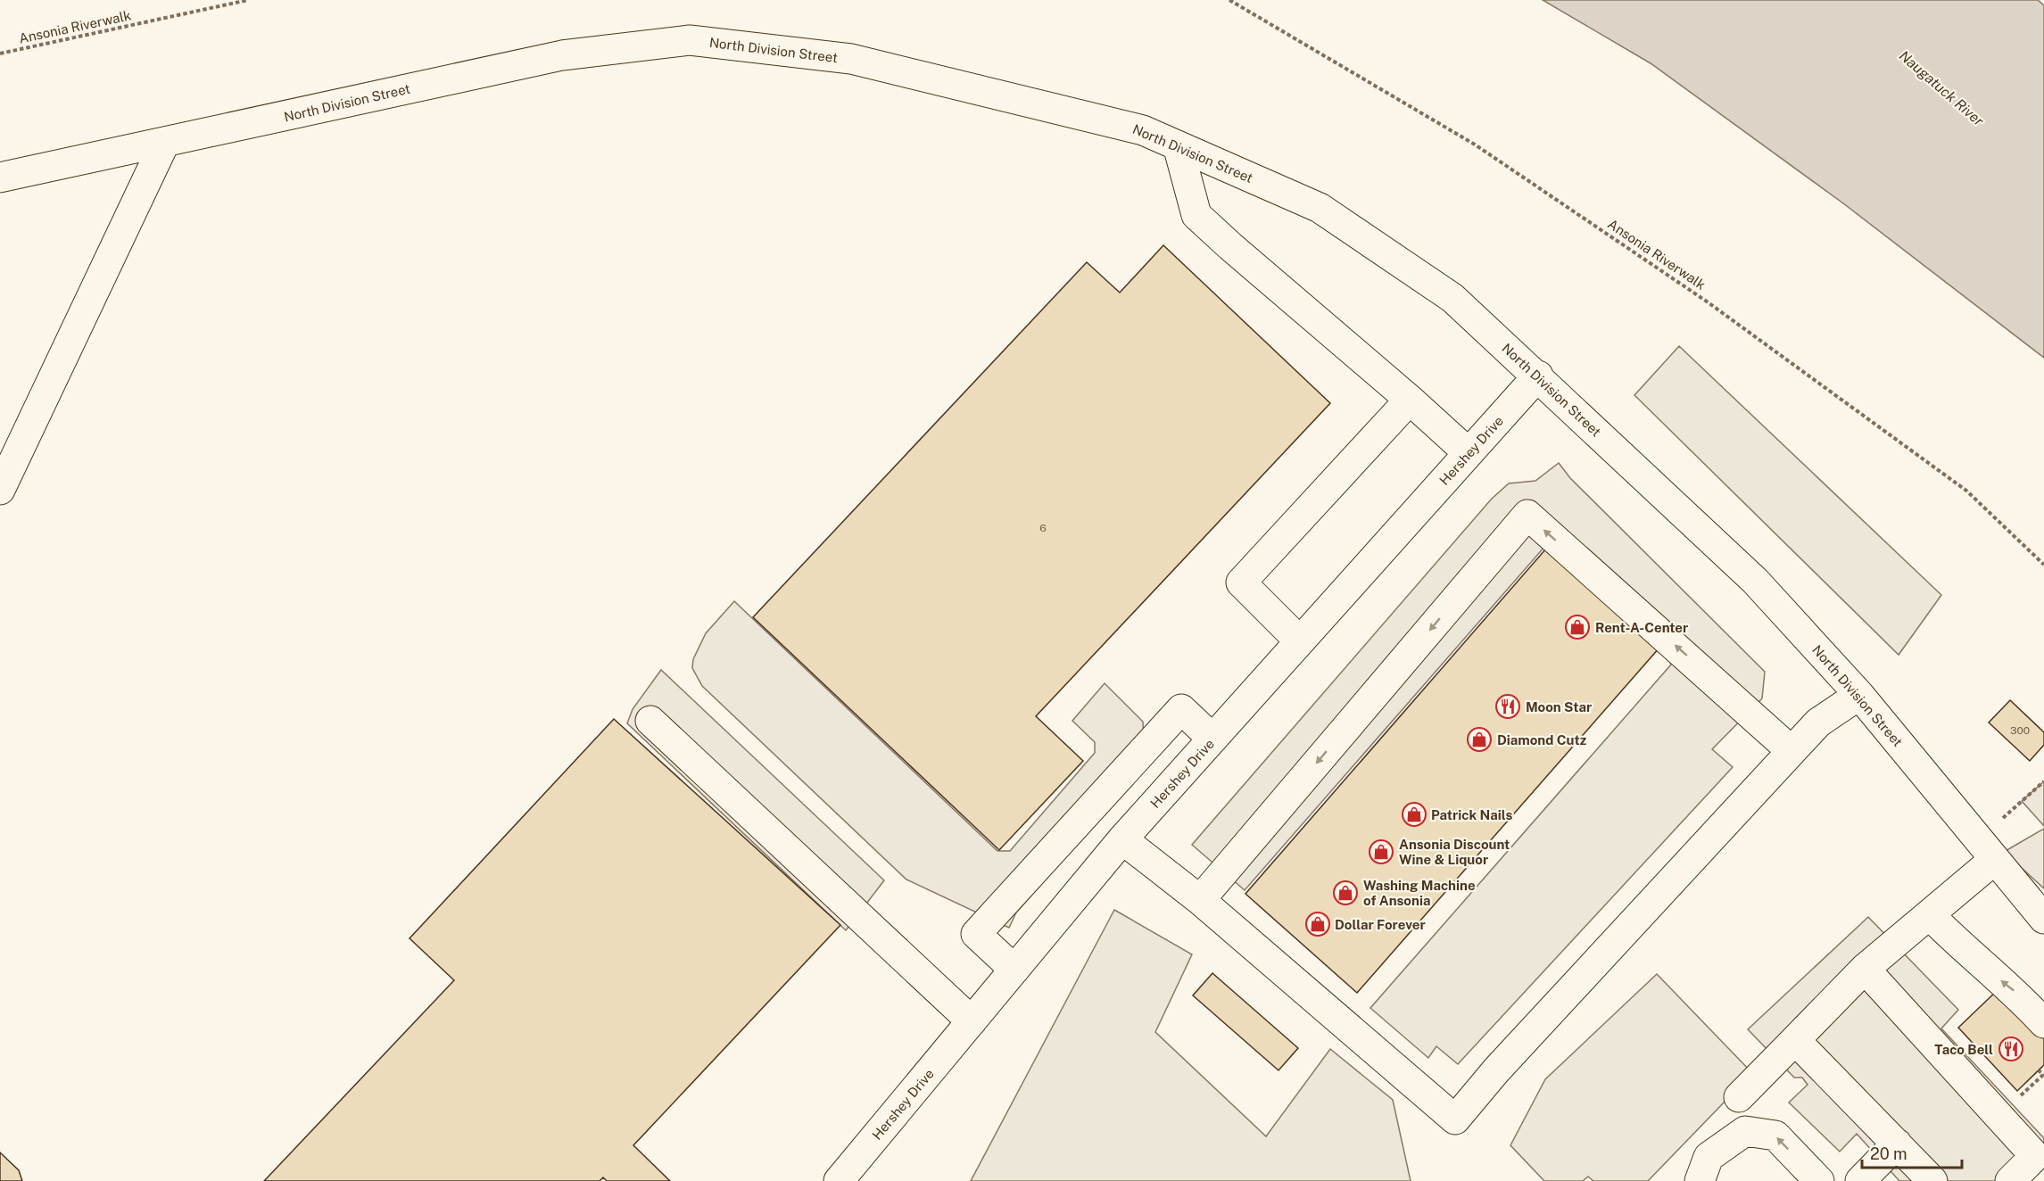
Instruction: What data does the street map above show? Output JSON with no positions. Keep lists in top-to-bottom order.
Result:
{
  "streets": {
    "street": ["North Division Street", "Hershey Drive"],
    "path": ["Ansonia Riverwalk"]
  },
  "crossings": [
    ["North Division Street", "Hershey Drive"]
  ],
  "water": ["Naugatuck River"],
  "places": {
    "shop": [
      "Rent-A-Center",
      "Diamond Cutz",
      "Patrick Nails",
      "Ansonia Discount Wine & Liquor",
      "Washing Machine of Ansonia",
      "Dollar Forever"
    ],
    "restaurant": ["Moon Star", "Taco Bell"]
  },
  "house_numbers": ["6", "300"],
  "scale_bar": "20 m"
}
